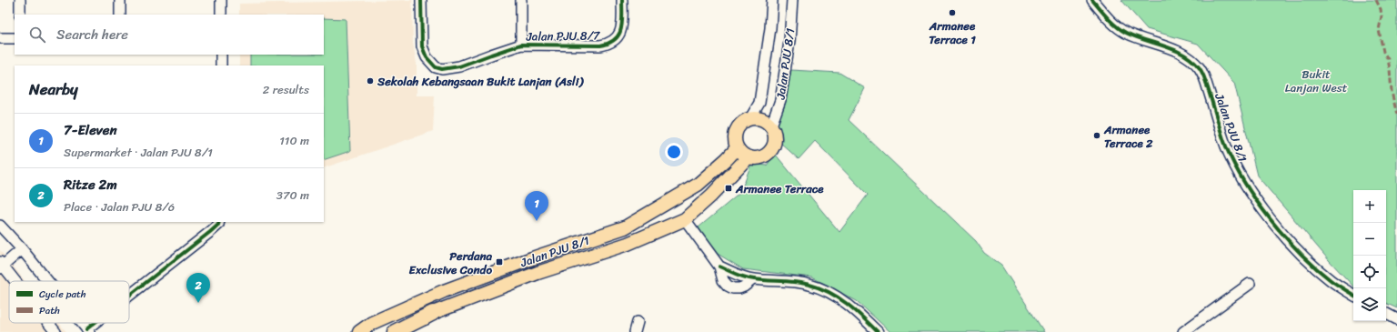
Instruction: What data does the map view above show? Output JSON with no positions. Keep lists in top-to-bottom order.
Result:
{
  "streets": {
    "main road": ["Jalan PJU 8/1"],
    "street": ["Jalan PJU 8/7"]
  },
  "parks": ["Bukit Lanjan West"],
  "places": {
    "other": ["Armanee Terrace 1", "Sekolah Kebangsaan Bukit Lanjan (Asli)", "Armanee Terrace 2"],
    "transit": ["Armanee Terrace", "Perdana Exclusive Condo"]
  },
  "legend": ["Cycle path", "Path"],
  "page": {
    "search": "Search here",
    "heading": ["Nearby", "2 results"],
    "list": [
      {
        "mark": "1",
        "name": "7-Eleven",
        "note": "Supermarket · Jalan PJU 8/1",
        "value": "110 m"
      },
      {
        "mark": "2",
        "name": "Ritze 2m",
        "note": "Place · Jalan PJU 8/6",
        "value": "370 m"
      }
    ],
    "map_buttons": ["+", "−"],
    "pins": ["1", "2"]
  }
}
